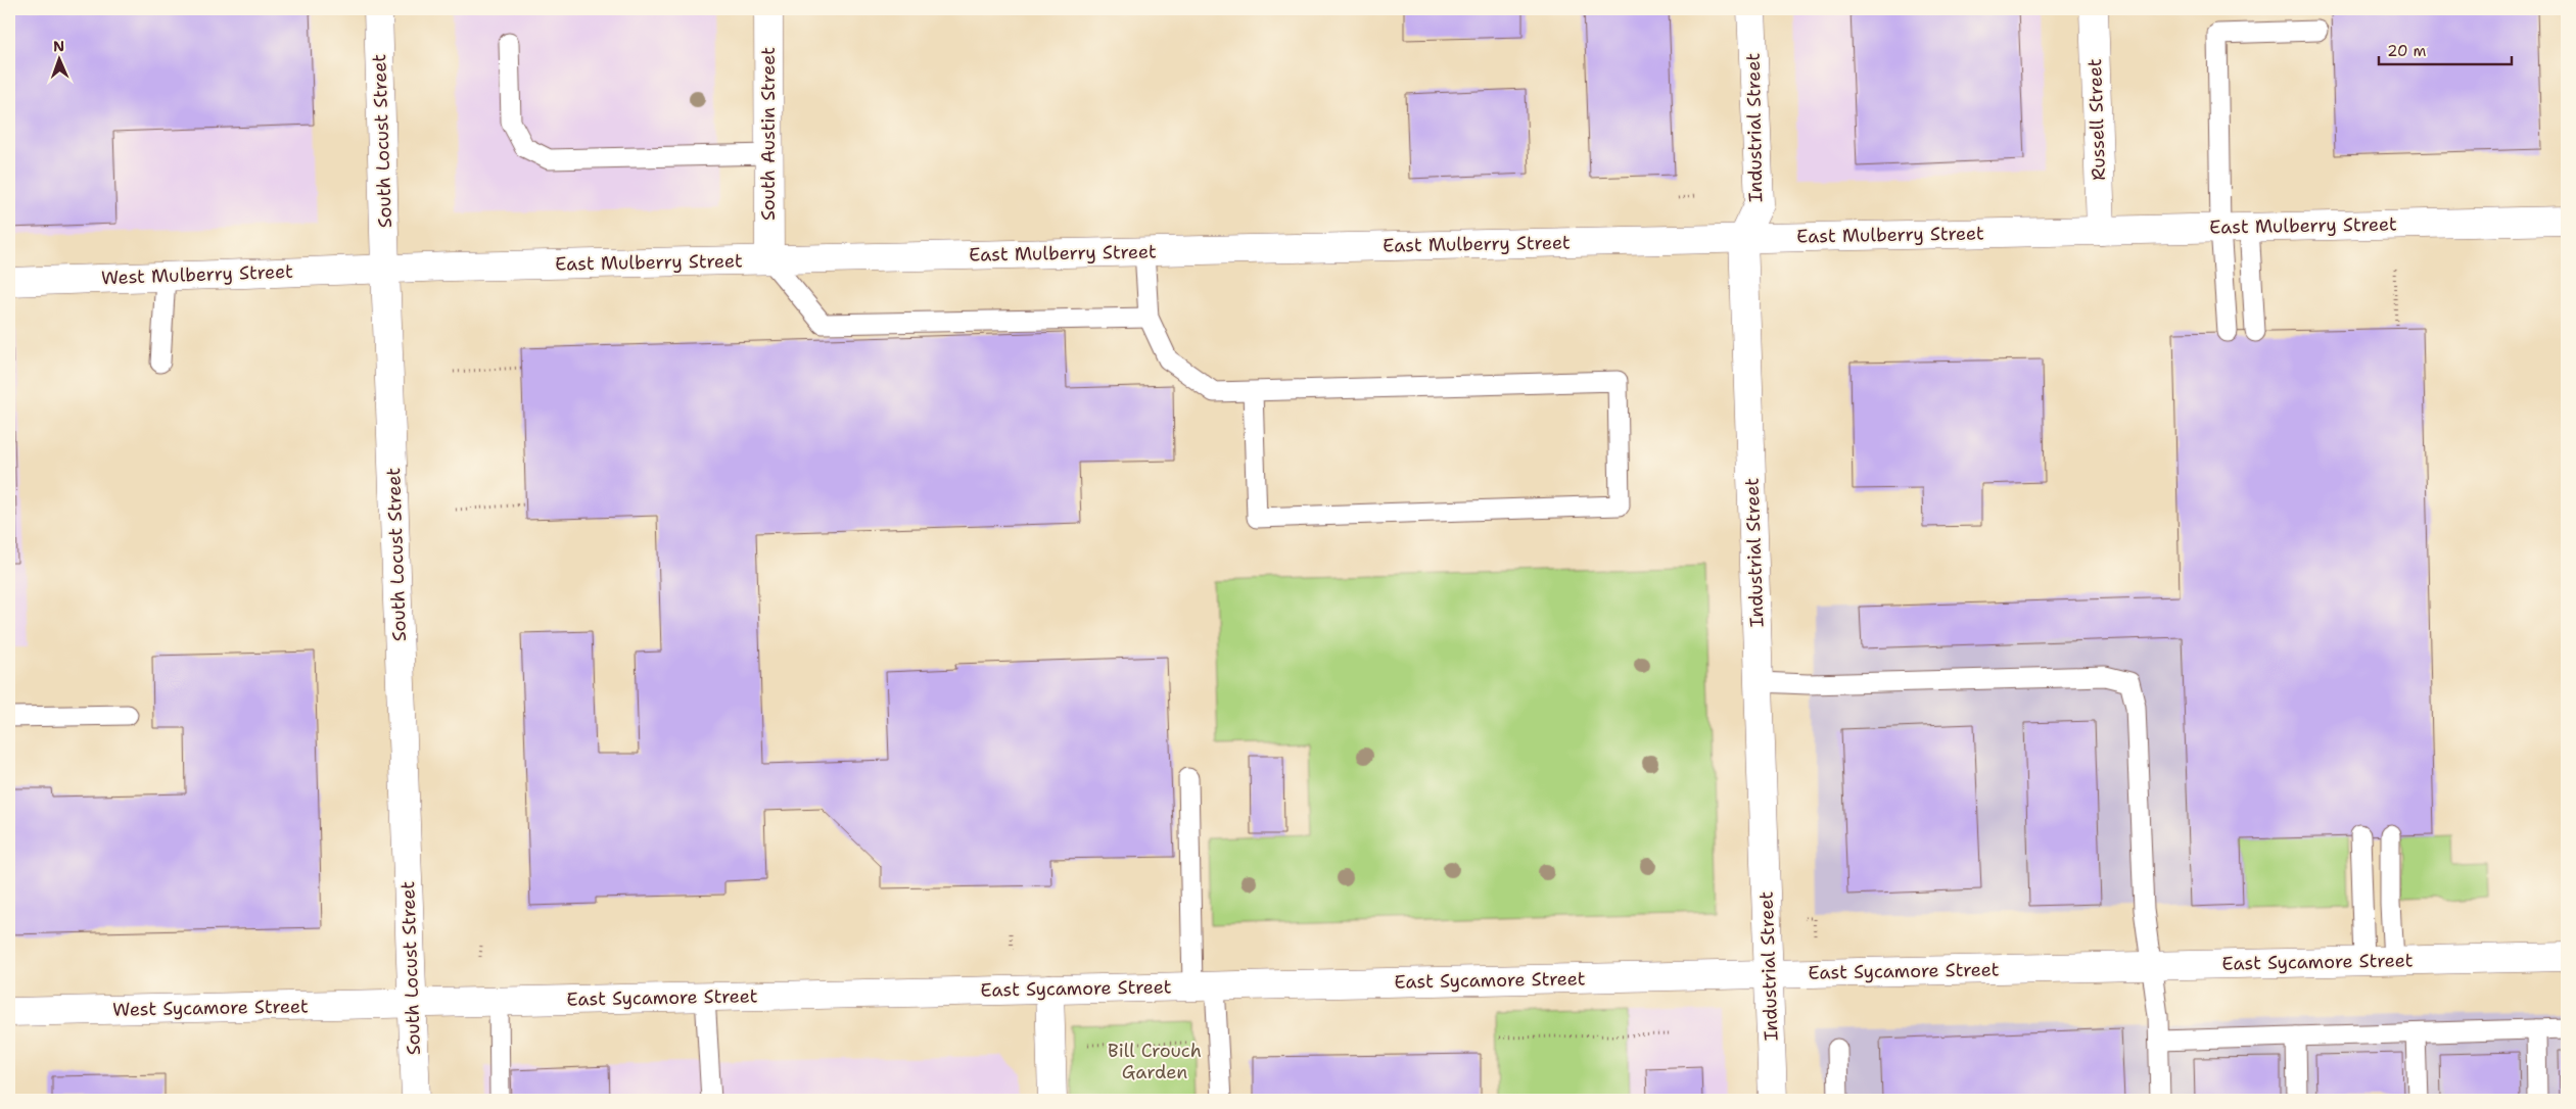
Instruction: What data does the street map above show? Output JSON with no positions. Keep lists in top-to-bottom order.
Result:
{
  "streets": {
    "street": [
      "Russell Street",
      "Industrial Street",
      "South Austin Street",
      "South Locust Street",
      "East Mulberry Street",
      "West Mulberry Street",
      "East Sycamore Street",
      "West Sycamore Street"
    ]
  },
  "crossings": [
    ["Russell Street", "East Mulberry Street"],
    ["Industrial Street", "East Mulberry Street"],
    ["Industrial Street", "East Sycamore Street"],
    ["South Austin Street", "East Mulberry Street"],
    ["South Locust Street", "East Mulberry Street"],
    ["South Locust Street", "West Mulberry Street"],
    ["South Locust Street", "East Sycamore Street"],
    ["South Locust Street", "West Sycamore Street"],
    ["East Mulberry Street", "West Mulberry Street"],
    ["East Sycamore Street", "West Sycamore Street"]
  ],
  "parks": ["Bill Crouch Garden"],
  "scale_bar": "20 m",
  "north": "top"
}
